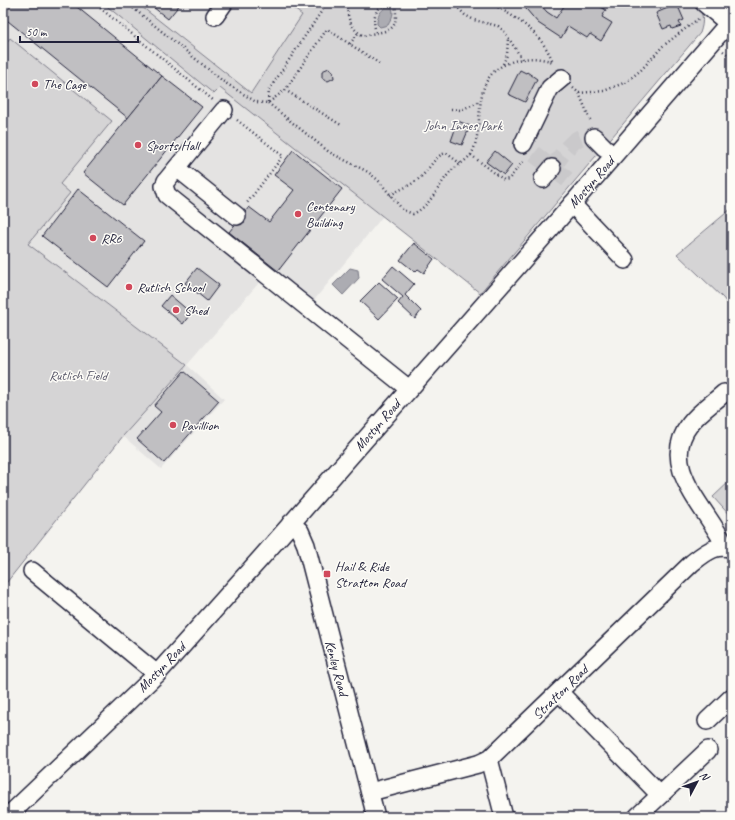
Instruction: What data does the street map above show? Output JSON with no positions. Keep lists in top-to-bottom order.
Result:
{
  "streets": {
    "street": ["Mostyn Road", "Kenley Road", "Stratton Road"]
  },
  "crossings": [
    ["Mostyn Road", "Kenley Road"],
    ["Kenley Road", "Stratton Road"]
  ],
  "parks": ["John Innes Park", "Rutlish Field"],
  "places": {
    "other": [
      "The Cage",
      "Sports Hall",
      "Centenary Building",
      "RR6",
      "Rutlish School",
      "Shed",
      "Pavillion"
    ],
    "transit": ["Hail & Ride Stratton Road"]
  },
  "scale_bar": "50 m",
  "north": "top right"
}
